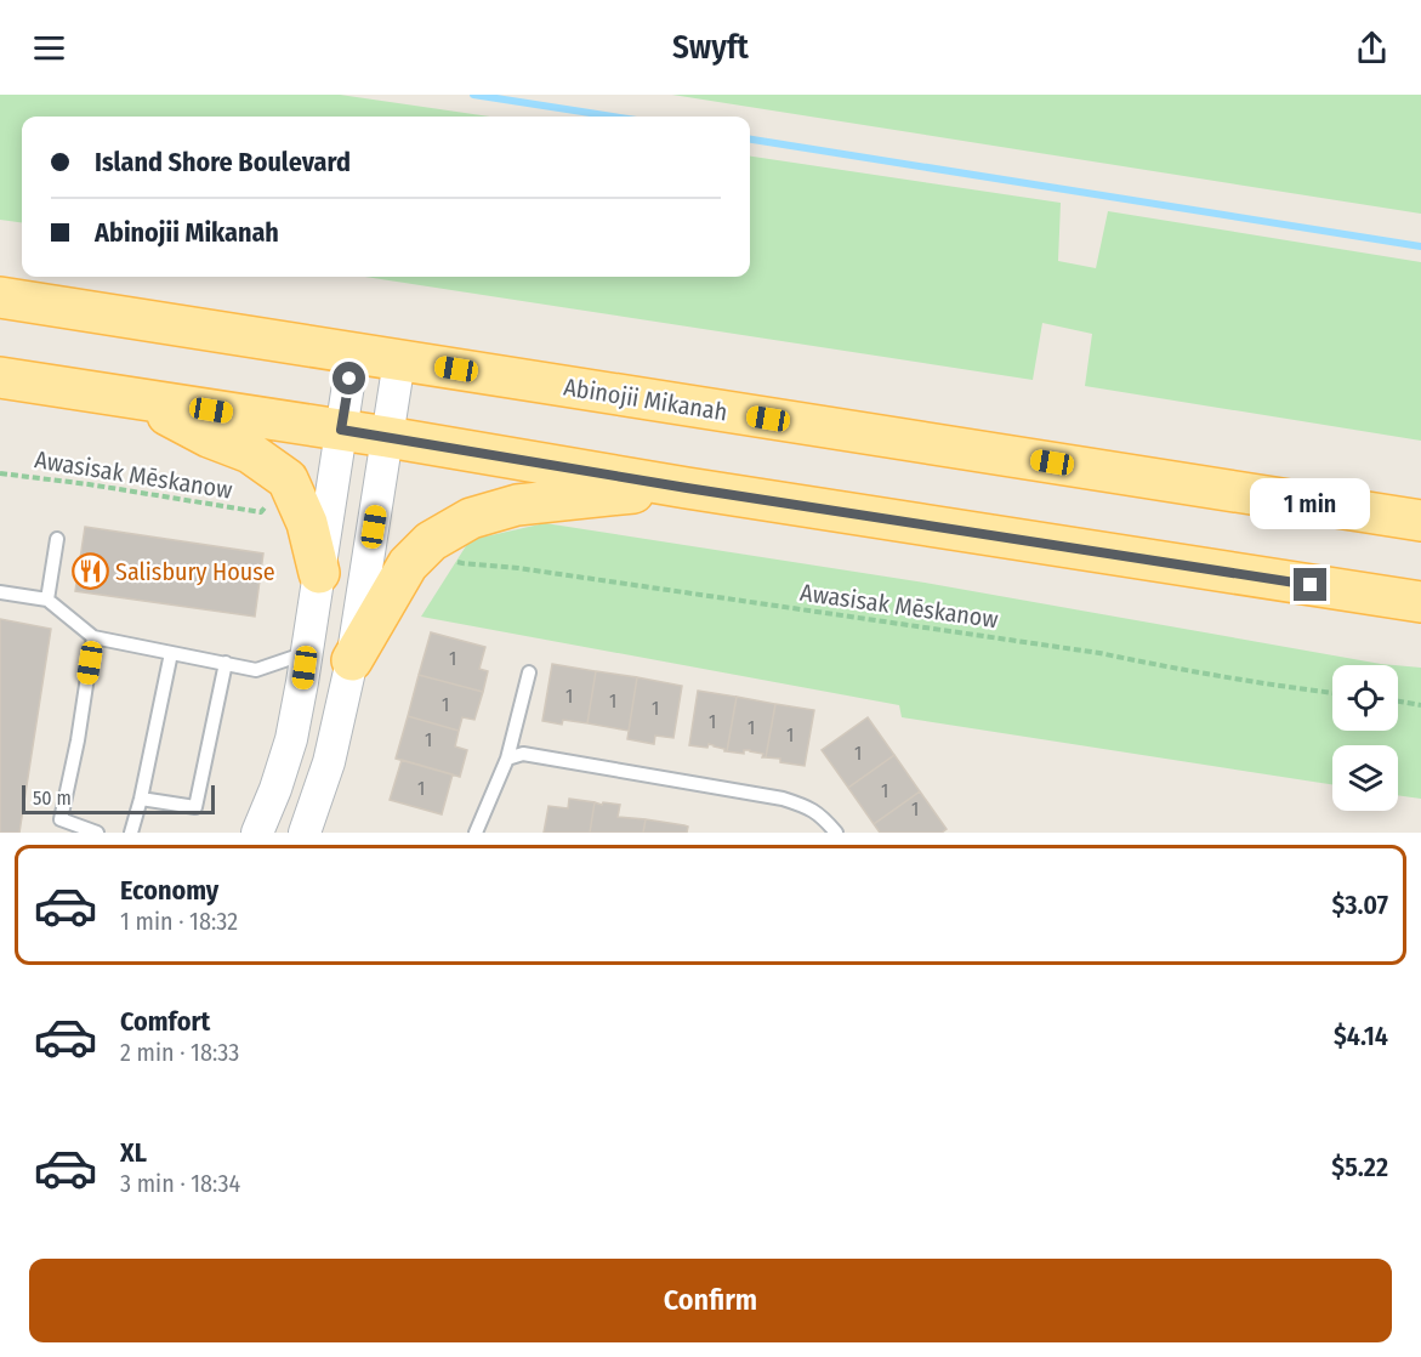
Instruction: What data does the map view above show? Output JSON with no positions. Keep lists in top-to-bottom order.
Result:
{
  "streets": {
    "main road": ["Abinojii Mikanah"],
    "path": ["Awasisak Mēskanow"]
  },
  "places": {
    "restaurant": ["Salisbury House"]
  },
  "house_numbers": [
    "1",
    "1",
    "1",
    "1",
    "1",
    "1",
    "1",
    "1",
    "1",
    "1",
    "1",
    "1",
    "1"
  ],
  "scale_bar": "50 m",
  "page": {
    "header": "Swyft",
    "banner": ["Island Shore Boulevard", "Abinojii Mikanah"],
    "bubble": "1 min",
    "scale": "50 m",
    "list": [
      {
        "name": "Economy",
        "note": "1 min · 18:32",
        "value": "$3.07"
      },
      {
        "name": "Comfort",
        "note": "2 min · 18:33",
        "value": "$4.14"
      },
      {
        "name": "XL",
        "note": "3 min · 18:34",
        "value": "$5.22"
      }
    ],
    "buttons": "Confirm"
  }
}
